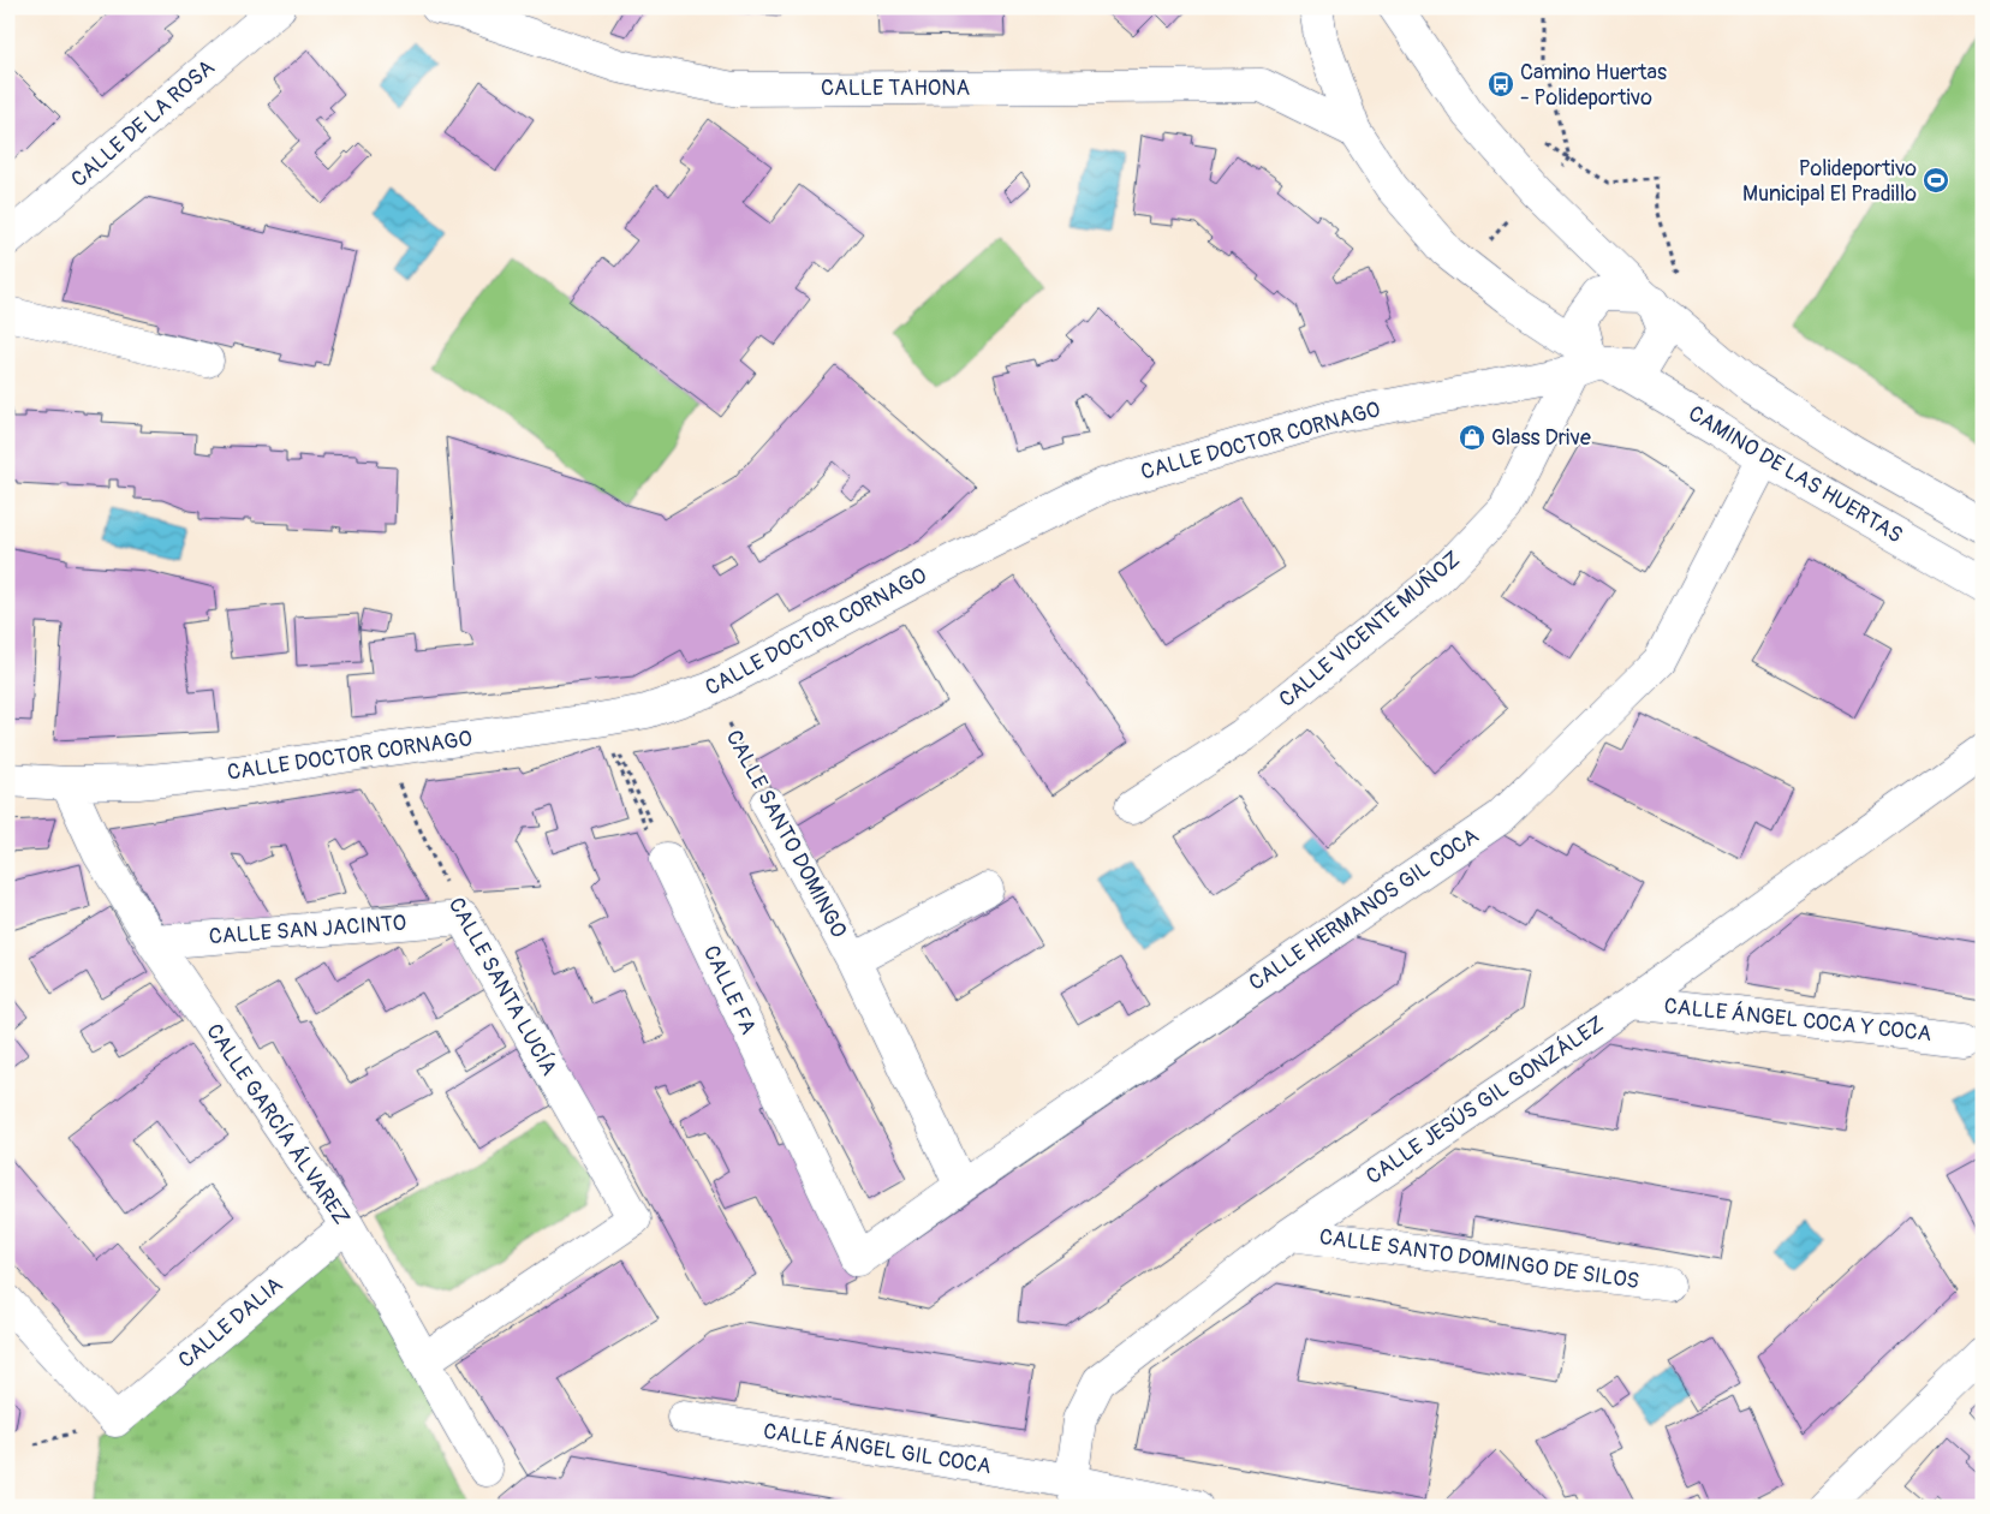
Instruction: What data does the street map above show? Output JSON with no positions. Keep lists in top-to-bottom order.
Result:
{
  "streets": {
    "street": [
      "CALLE TAHONA",
      "CALLE DE LA ROSA",
      "CALLE DOCTOR CORNAGO",
      "CAMINO DE LAS HUERTAS",
      "CALLE VICENTE MUÑOZ",
      "CALLE SANTO DOMINGO",
      "CALLE HERMANOS GIL COCA",
      "CALLE SAN JACINTO",
      "CALLE SANTA LUCÍA",
      "CALLE FA",
      "CALLE ÁNGEL COCA Y COCA",
      "CALLE JESÚS GIL GONZÁLEZ",
      "CALLE GARCÍA ÁLVAREZ",
      "CALLE SANTO DOMINGO DE SILOS",
      "CALLE DALIA",
      "CALLE ÁNGEL GIL COCA"
    ]
  },
  "crossings": [
    ["CALLE TAHONA", "CAMINO DE LAS HUERTAS"],
    ["CALLE DOCTOR CORNAGO", "CAMINO DE LAS HUERTAS"],
    ["CALLE DOCTOR CORNAGO", "CALLE VICENTE MUÑOZ"],
    ["CALLE DOCTOR CORNAGO", "CALLE SANTA LUCÍA"],
    ["CALLE DOCTOR CORNAGO", "CALLE GARCÍA ÁLVAREZ"],
    ["CAMINO DE LAS HUERTAS", "CALLE VICENTE MUÑOZ"],
    ["CAMINO DE LAS HUERTAS", "CALLE HERMANOS GIL COCA"],
    ["CALLE SANTO DOMINGO", "CALLE HERMANOS GIL COCA"],
    ["CALLE HERMANOS GIL COCA", "CALLE FA"],
    ["CALLE SAN JACINTO", "CALLE SANTA LUCÍA"],
    ["CALLE SAN JACINTO", "CALLE GARCÍA ÁLVAREZ"],
    ["CALLE SANTA LUCÍA", "CALLE GARCÍA ÁLVAREZ"],
    ["CALLE ÁNGEL COCA Y COCA", "CALLE JESÚS GIL GONZÁLEZ"],
    ["CALLE JESÚS GIL GONZÁLEZ", "CALLE SANTO DOMINGO DE SILOS"],
    ["CALLE JESÚS GIL GONZÁLEZ", "CALLE ÁNGEL GIL COCA"],
    ["CALLE GARCÍA ÁLVAREZ", "CALLE DALIA"]
  ],
  "places": {
    "bus stop": ["Camino Huertas - Polideportivo"],
    "sports": ["Polideportivo Municipal El Pradillo"],
    "shop": ["Glass Drive"]
  }
}
